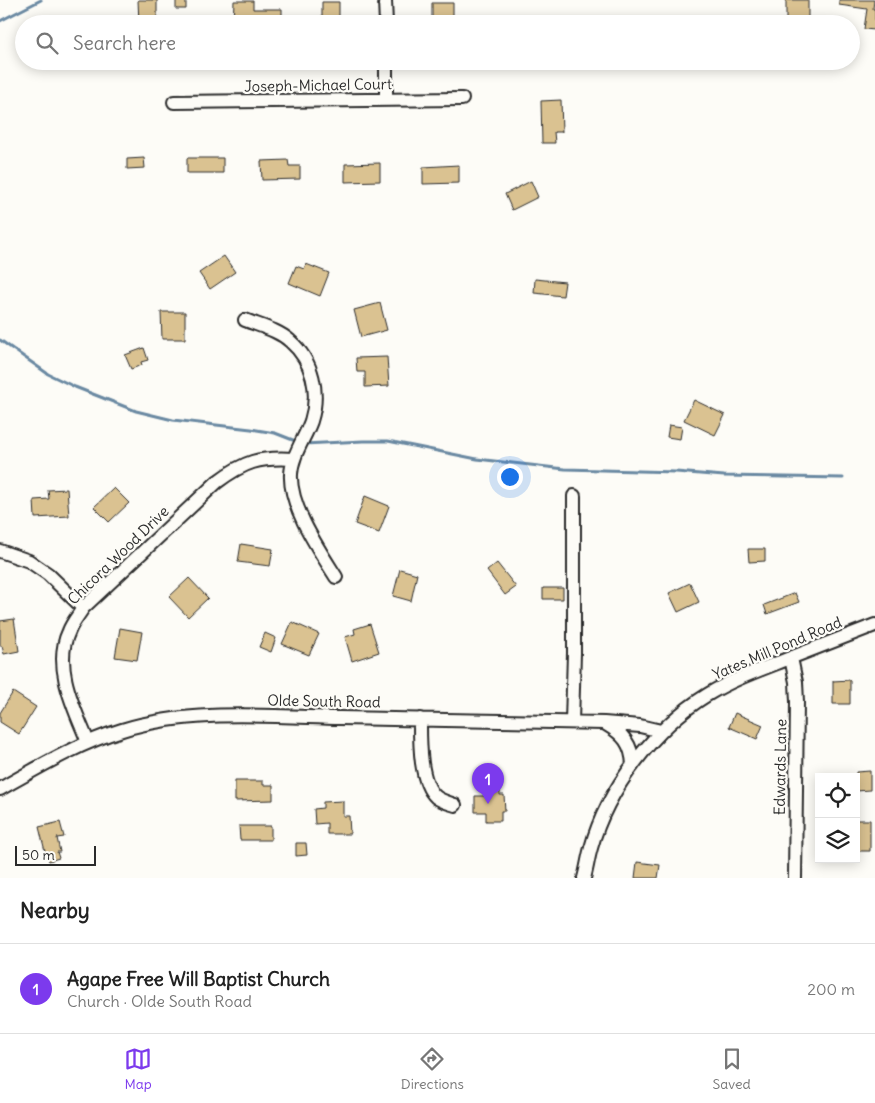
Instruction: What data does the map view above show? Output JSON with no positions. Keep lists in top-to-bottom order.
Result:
{
  "streets": {
    "street": [
      "Joseph-Michael Court",
      "Chicora Wood Drive",
      "Yates Mill Pond Road",
      "Olde South Road",
      "Edwards Lane"
    ]
  },
  "crossings": [
    ["Chicora Wood Drive", "Olde South Road"],
    ["Yates Mill Pond Road", "Olde South Road"],
    ["Yates Mill Pond Road", "Edwards Lane"]
  ],
  "scale_bar": "50 m",
  "page": {
    "search": "Search here",
    "pins": "1",
    "scale": "50 m",
    "heading": "Nearby",
    "list": [
      {
        "mark": "1",
        "name": "Agape Free Will Baptist Church",
        "note": "Church · Olde South Road",
        "value": "200 m"
      }
    ],
    "nav": ["Map", "Directions", "Saved"]
  }
}
